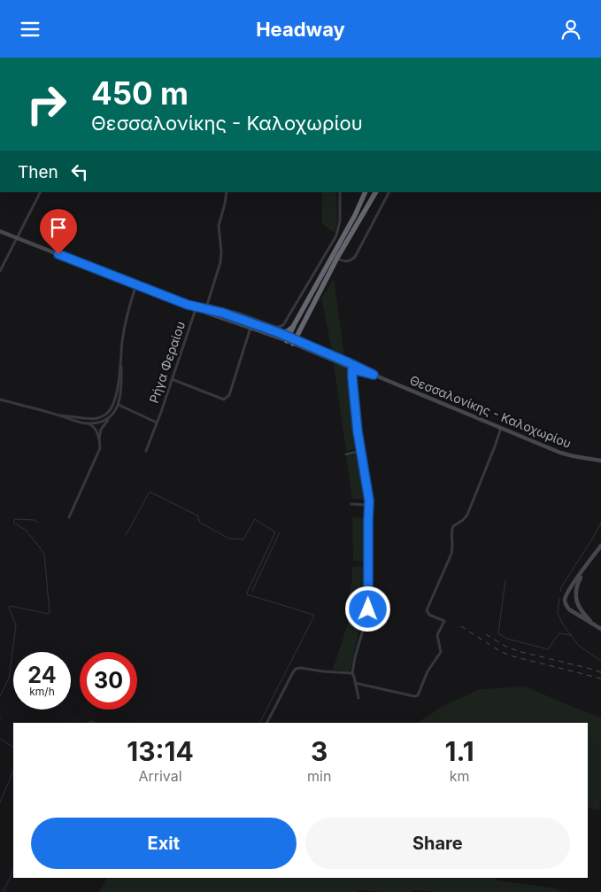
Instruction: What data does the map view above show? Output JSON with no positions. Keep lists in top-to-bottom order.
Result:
{
  "streets": {
    "main road": ["Θεσσαλονίκης - Καλοχωρίου"],
    "street": ["Ρήγα Φεραίου"]
  },
  "crossings": [
    ["Ρήγα Φεραίου", "Θεσσαλονίκης - Καλοχωρίου"]
  ],
  "page": {
    "header": "Headway",
    "turn": ["450 m", "Θεσσαλονίκης - Καλοχωρίου"],
    "then": "Then",
    "speed": "24 km/h",
    "limit": "30",
    "eta": [
      "13:14",
      "Arrival",
      "3",
      "min",
      "1.1",
      "km"
    ],
    "buttons": ["Exit", "Share"]
  }
}
